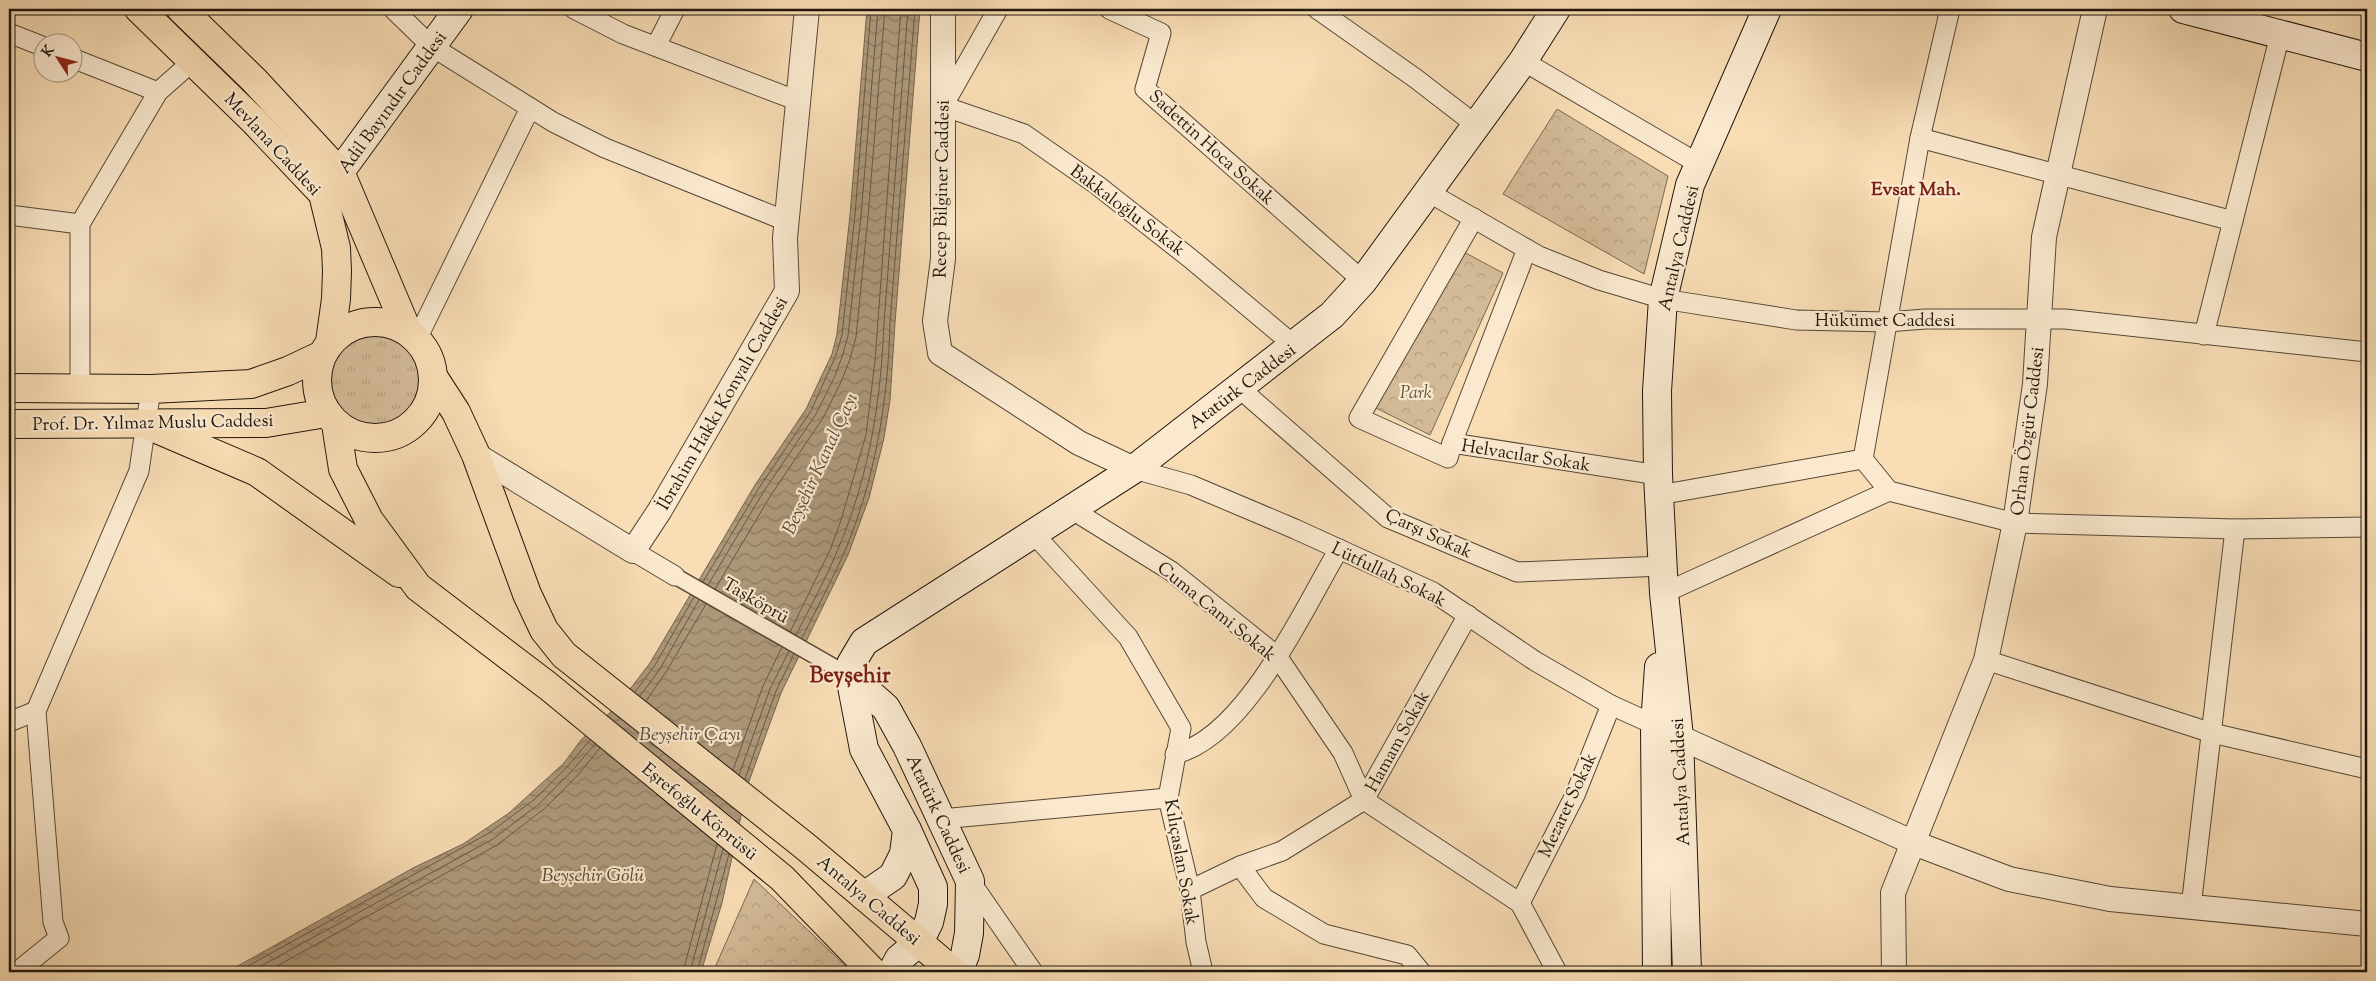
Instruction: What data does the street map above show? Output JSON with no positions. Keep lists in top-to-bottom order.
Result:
{
  "streets": {
    "main road": [
      "Adil Bayındır Caddesi",
      "Mevlana Caddesi",
      "Antalya Caddesi",
      "Atatürk Caddesi",
      "Prof. Dr. Yılmaz Muslu Caddesi",
      "Eşrefoğlu Köprüsü"
    ],
    "street": [
      "Sadettin Hoca Sokak",
      "Recep Bilginer Caddesi",
      "Bakkaloğlu Sokak",
      "Hükümet Caddesi",
      "İbrahim Hakkı Konyalı Caddesi",
      "Orhan Özgür Caddesi",
      "Helvacılar Sokak",
      "Çarşı Sokak",
      "Lütfullah Sokak",
      "Taşköprü",
      "Cuma Cami Sokak",
      "Hamam Sokak",
      "Mezaret Sokak",
      "Kılıçaslan Sokak"
    ]
  },
  "crossings": [
    ["Adil Bayındır Caddesi", "Mevlana Caddesi"],
    ["Mevlana Caddesi", "Prof. Dr. Yılmaz Muslu Caddesi"],
    ["Sadettin Hoca Sokak", "Atatürk Caddesi"],
    ["Recep Bilginer Caddesi", "Bakkaloğlu Sokak"],
    ["Recep Bilginer Caddesi", "Atatürk Caddesi"],
    ["Recep Bilginer Caddesi", "Lütfullah Sokak"],
    ["Bakkaloğlu Sokak", "Atatürk Caddesi"],
    ["Antalya Caddesi", "Hükümet Caddesi"],
    ["Antalya Caddesi", "Atatürk Caddesi"],
    ["Antalya Caddesi", "Helvacılar Sokak"],
    ["Antalya Caddesi", "Çarşı Sokak"],
    ["Antalya Caddesi", "Lütfullah Sokak"],
    ["Hükümet Caddesi", "Atatürk Caddesi"],
    ["Hükümet Caddesi", "Orhan Özgür Caddesi"],
    ["Hükümet Caddesi", "Helvacılar Sokak"],
    ["Atatürk Caddesi", "Çarşı Sokak"],
    ["Atatürk Caddesi", "Lütfullah Sokak"],
    ["Atatürk Caddesi", "Taşköprü"],
    ["Atatürk Caddesi", "Cuma Cami Sokak"],
    ["Atatürk Caddesi", "Kılıçaslan Sokak"],
    ["Lütfullah Sokak", "Hamam Sokak"],
    ["Lütfullah Sokak", "Mezaret Sokak"],
    ["Cuma Cami Sokak", "Hamam Sokak"],
    ["Hamam Sokak", "Kılıçaslan Sokak"]
  ],
  "districts": ["Evsat Mah.", "Beyşehir"],
  "water": ["Beyşehir Kanal Çayı", "Beyşehir Çayı", "Beyşehir Gölü"],
  "parks": ["Park"],
  "north": "top left"
}
